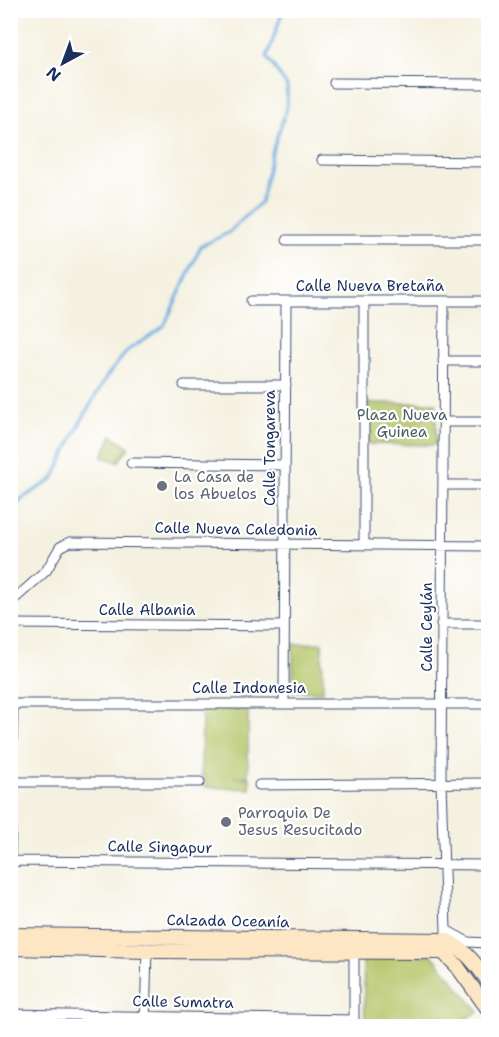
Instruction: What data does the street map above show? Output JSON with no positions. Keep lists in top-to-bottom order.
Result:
{
  "streets": {
    "street": [
      "Calle Nueva Bretaña",
      "Calle Tongareva",
      "Calle Nueva Caledonia",
      "Calle Albania",
      "Calle Ceylán",
      "Calle Indonesia",
      "Calle Singapur",
      "Calzada Oceanía",
      "Calle Sumatra"
    ]
  },
  "crossings": [
    ["Calle Nueva Bretaña", "Calle Tongareva"],
    ["Calle Nueva Bretaña", "Calle Ceylán"],
    ["Calle Tongareva", "Calle Nueva Caledonia"],
    ["Calle Tongareva", "Calle Albania"],
    ["Calle Tongareva", "Calle Indonesia"],
    ["Calle Nueva Caledonia", "Calle Ceylán"],
    ["Calle Ceylán", "Calle Indonesia"],
    ["Calle Ceylán", "Calle Singapur"],
    ["Calle Ceylán", "Calzada Oceanía"]
  ],
  "parks": ["Plaza Nueva Guinea"],
  "places": ["La Casa de los Abuelos", "Parroquia De Jesus Resucitado"],
  "north": "bottom left"
}
